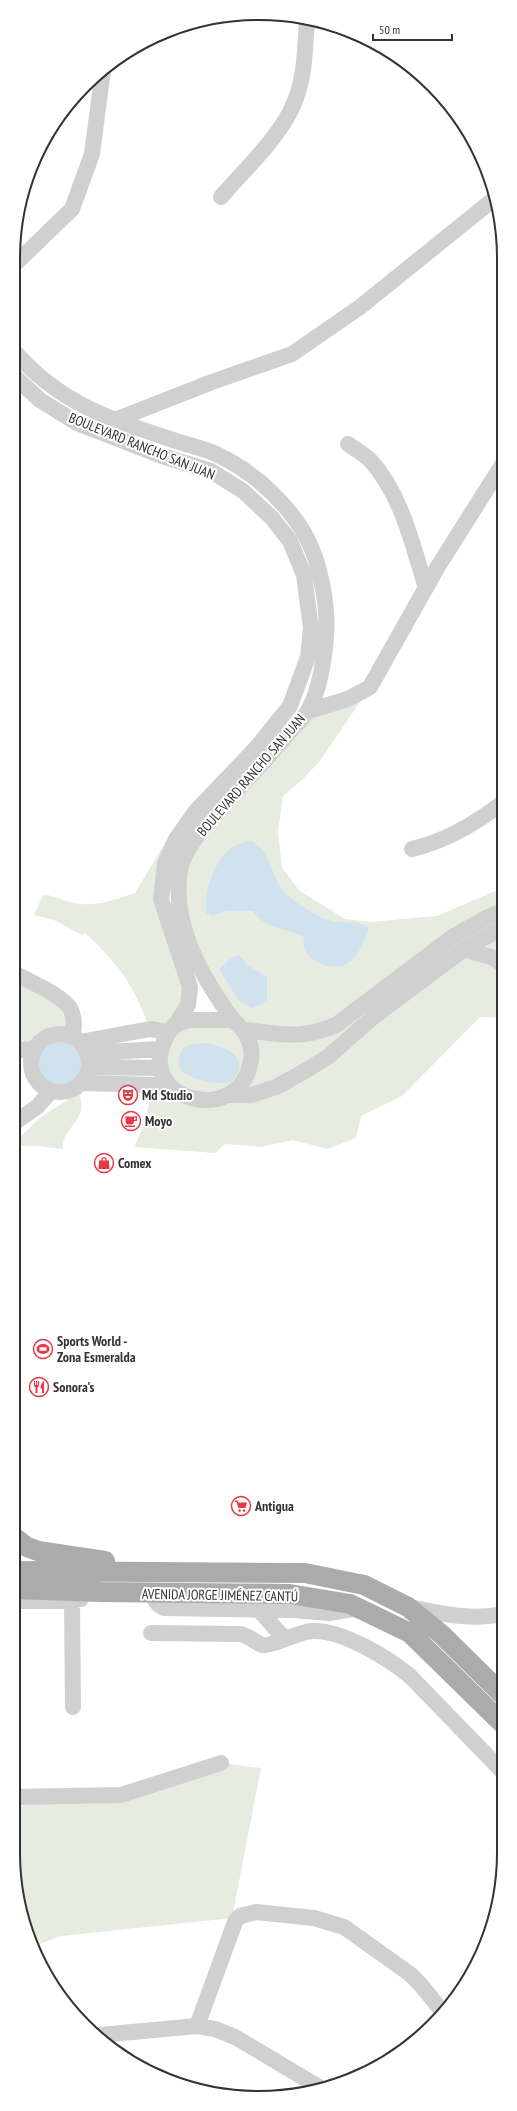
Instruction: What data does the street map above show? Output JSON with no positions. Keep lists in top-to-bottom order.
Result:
{
  "streets": {
    "main road": ["AVENIDA JORGE JIMÉNEZ CANTÚ"],
    "street": ["BOULEVARD RANCHO SAN JUAN"]
  },
  "places": {
    "theatre": ["Md Studio"],
    "cafe": ["Moyo"],
    "shop": ["Comex"],
    "sports": ["Sports World - Zona Esmeralda"],
    "restaurant": ["Sonora's"],
    "supermarket": ["Antigua"]
  },
  "scale_bar": "50 m"
}
